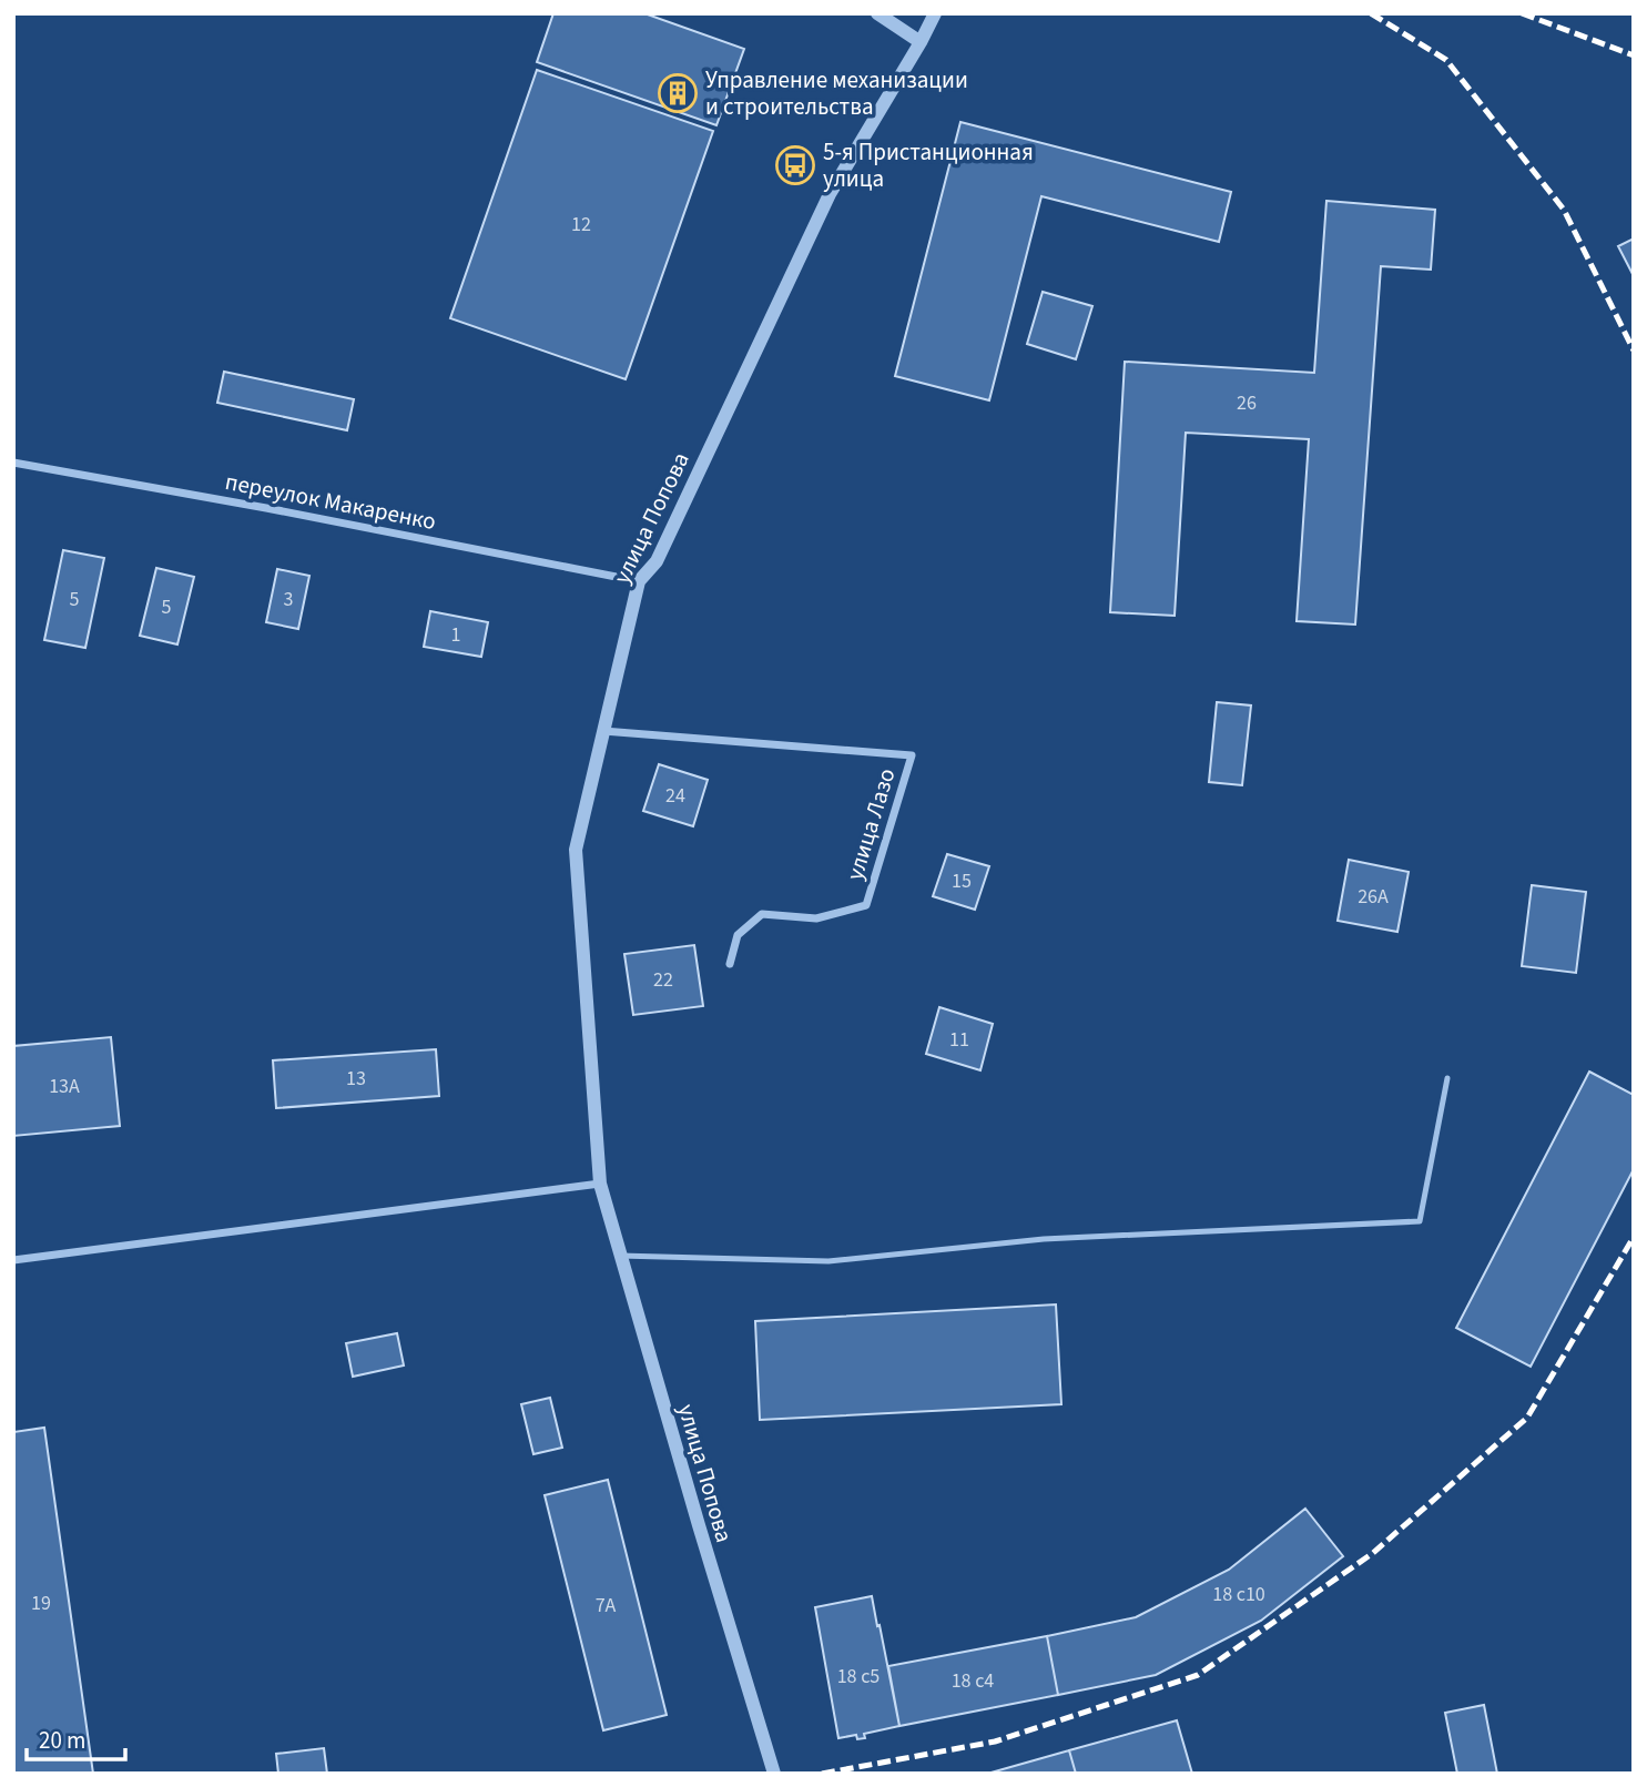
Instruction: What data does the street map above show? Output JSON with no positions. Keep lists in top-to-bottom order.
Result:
{
  "streets": {
    "street": ["переулок Макаренко", "улица Попова", "улица Лазо"]
  },
  "crossings": [
    ["переулок Макаренко", "улица Попова"],
    ["улица Попова", "улица Лазо"]
  ],
  "places": {
    "building": ["Управление механизации и строительства"],
    "bus stop": ["5-я Пристанционная улица"]
  },
  "house_numbers": [
    "12",
    "26",
    "5",
    "3",
    "5",
    "1",
    "24",
    "15",
    "26А",
    "22",
    "11",
    "13",
    "13А",
    "18 с10",
    "19",
    "7А",
    "18 с5",
    "18 с4"
  ],
  "scale_bar": "20 m"
}
